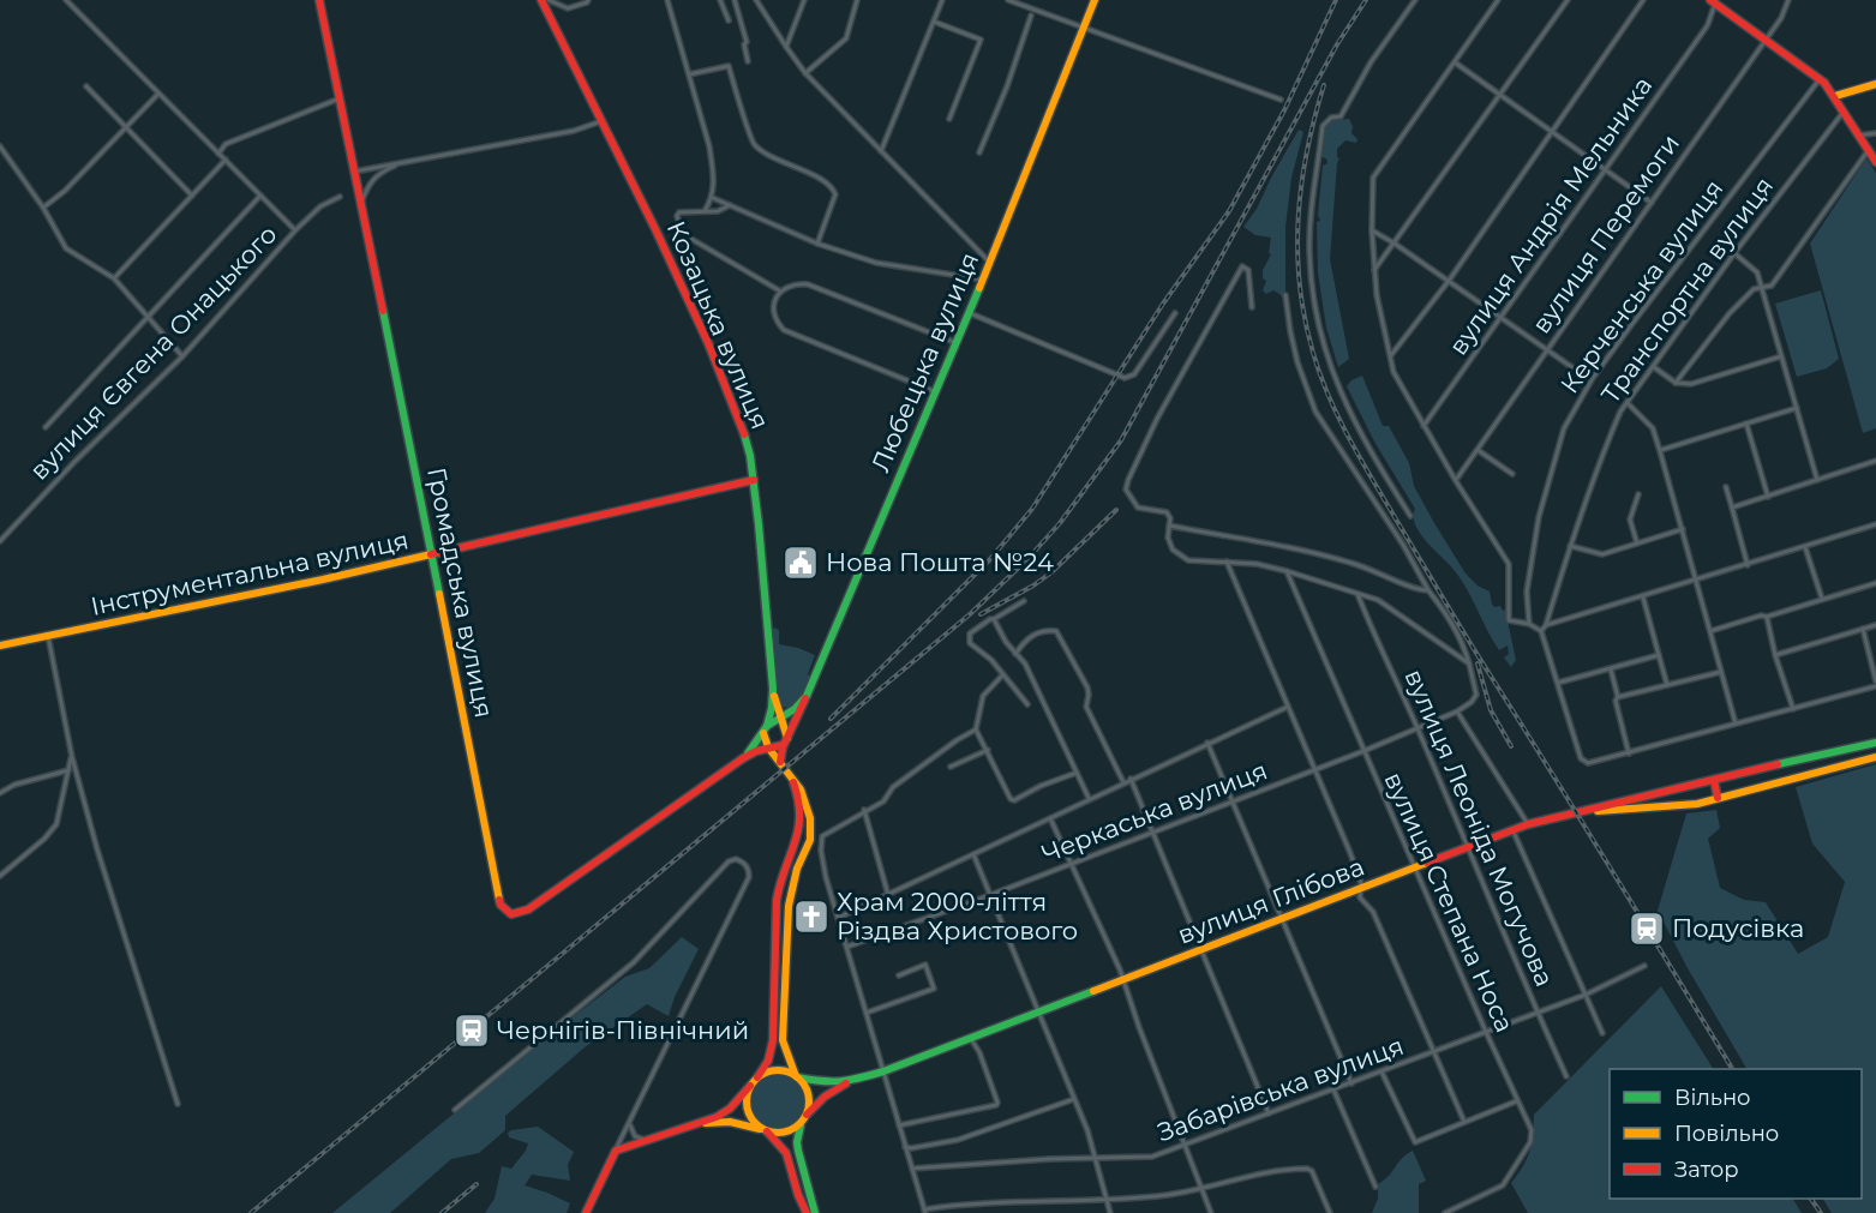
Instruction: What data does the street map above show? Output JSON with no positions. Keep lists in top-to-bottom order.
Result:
{
  "streets": {
    "main road": [
      "Козацька вулиця",
      "Любецька вулиця",
      "Інструментальна вулиця",
      "Громадська вулиця",
      "вулиця Глібова"
    ],
    "street": [
      "вулиця Андрія Мельника",
      "вулиця Перемоги",
      "Керченська вулиця",
      "Транспортна вулиця",
      "вулиця Євгена Онацького",
      "Черкаська вулиця",
      "вулиця Леоніда Могучова",
      "вулиця Степана Носа",
      "Забарівська вулиця"
    ]
  },
  "crossings": [
    ["Козацька вулиця", "Любецька вулиця"],
    ["Козацька вулиця", "Інструментальна вулиця"],
    ["Інструментальна вулиця", "Громадська вулиця"],
    ["Черкаська вулиця", "вулиця Леоніда Могучова"],
    ["Черкаська вулиця", "вулиця Степана Носа"],
    ["вулиця Леоніда Могучова", "вулиця Глібова"],
    ["вулиця Леоніда Могучова", "Забарівська вулиця"],
    ["вулиця Глібова", "вулиця Степана Носа"],
    ["вулиця Степана Носа", "Забарівська вулиця"]
  ],
  "places": {
    "public building": ["Нова Пошта №24"],
    "church": ["Храм 2000-ліття Різдва Христового"],
    "station": ["Подусівка", "Чернігів-Північний"]
  },
  "legend": ["Вільно", "Повільно", "Затор"]
}
